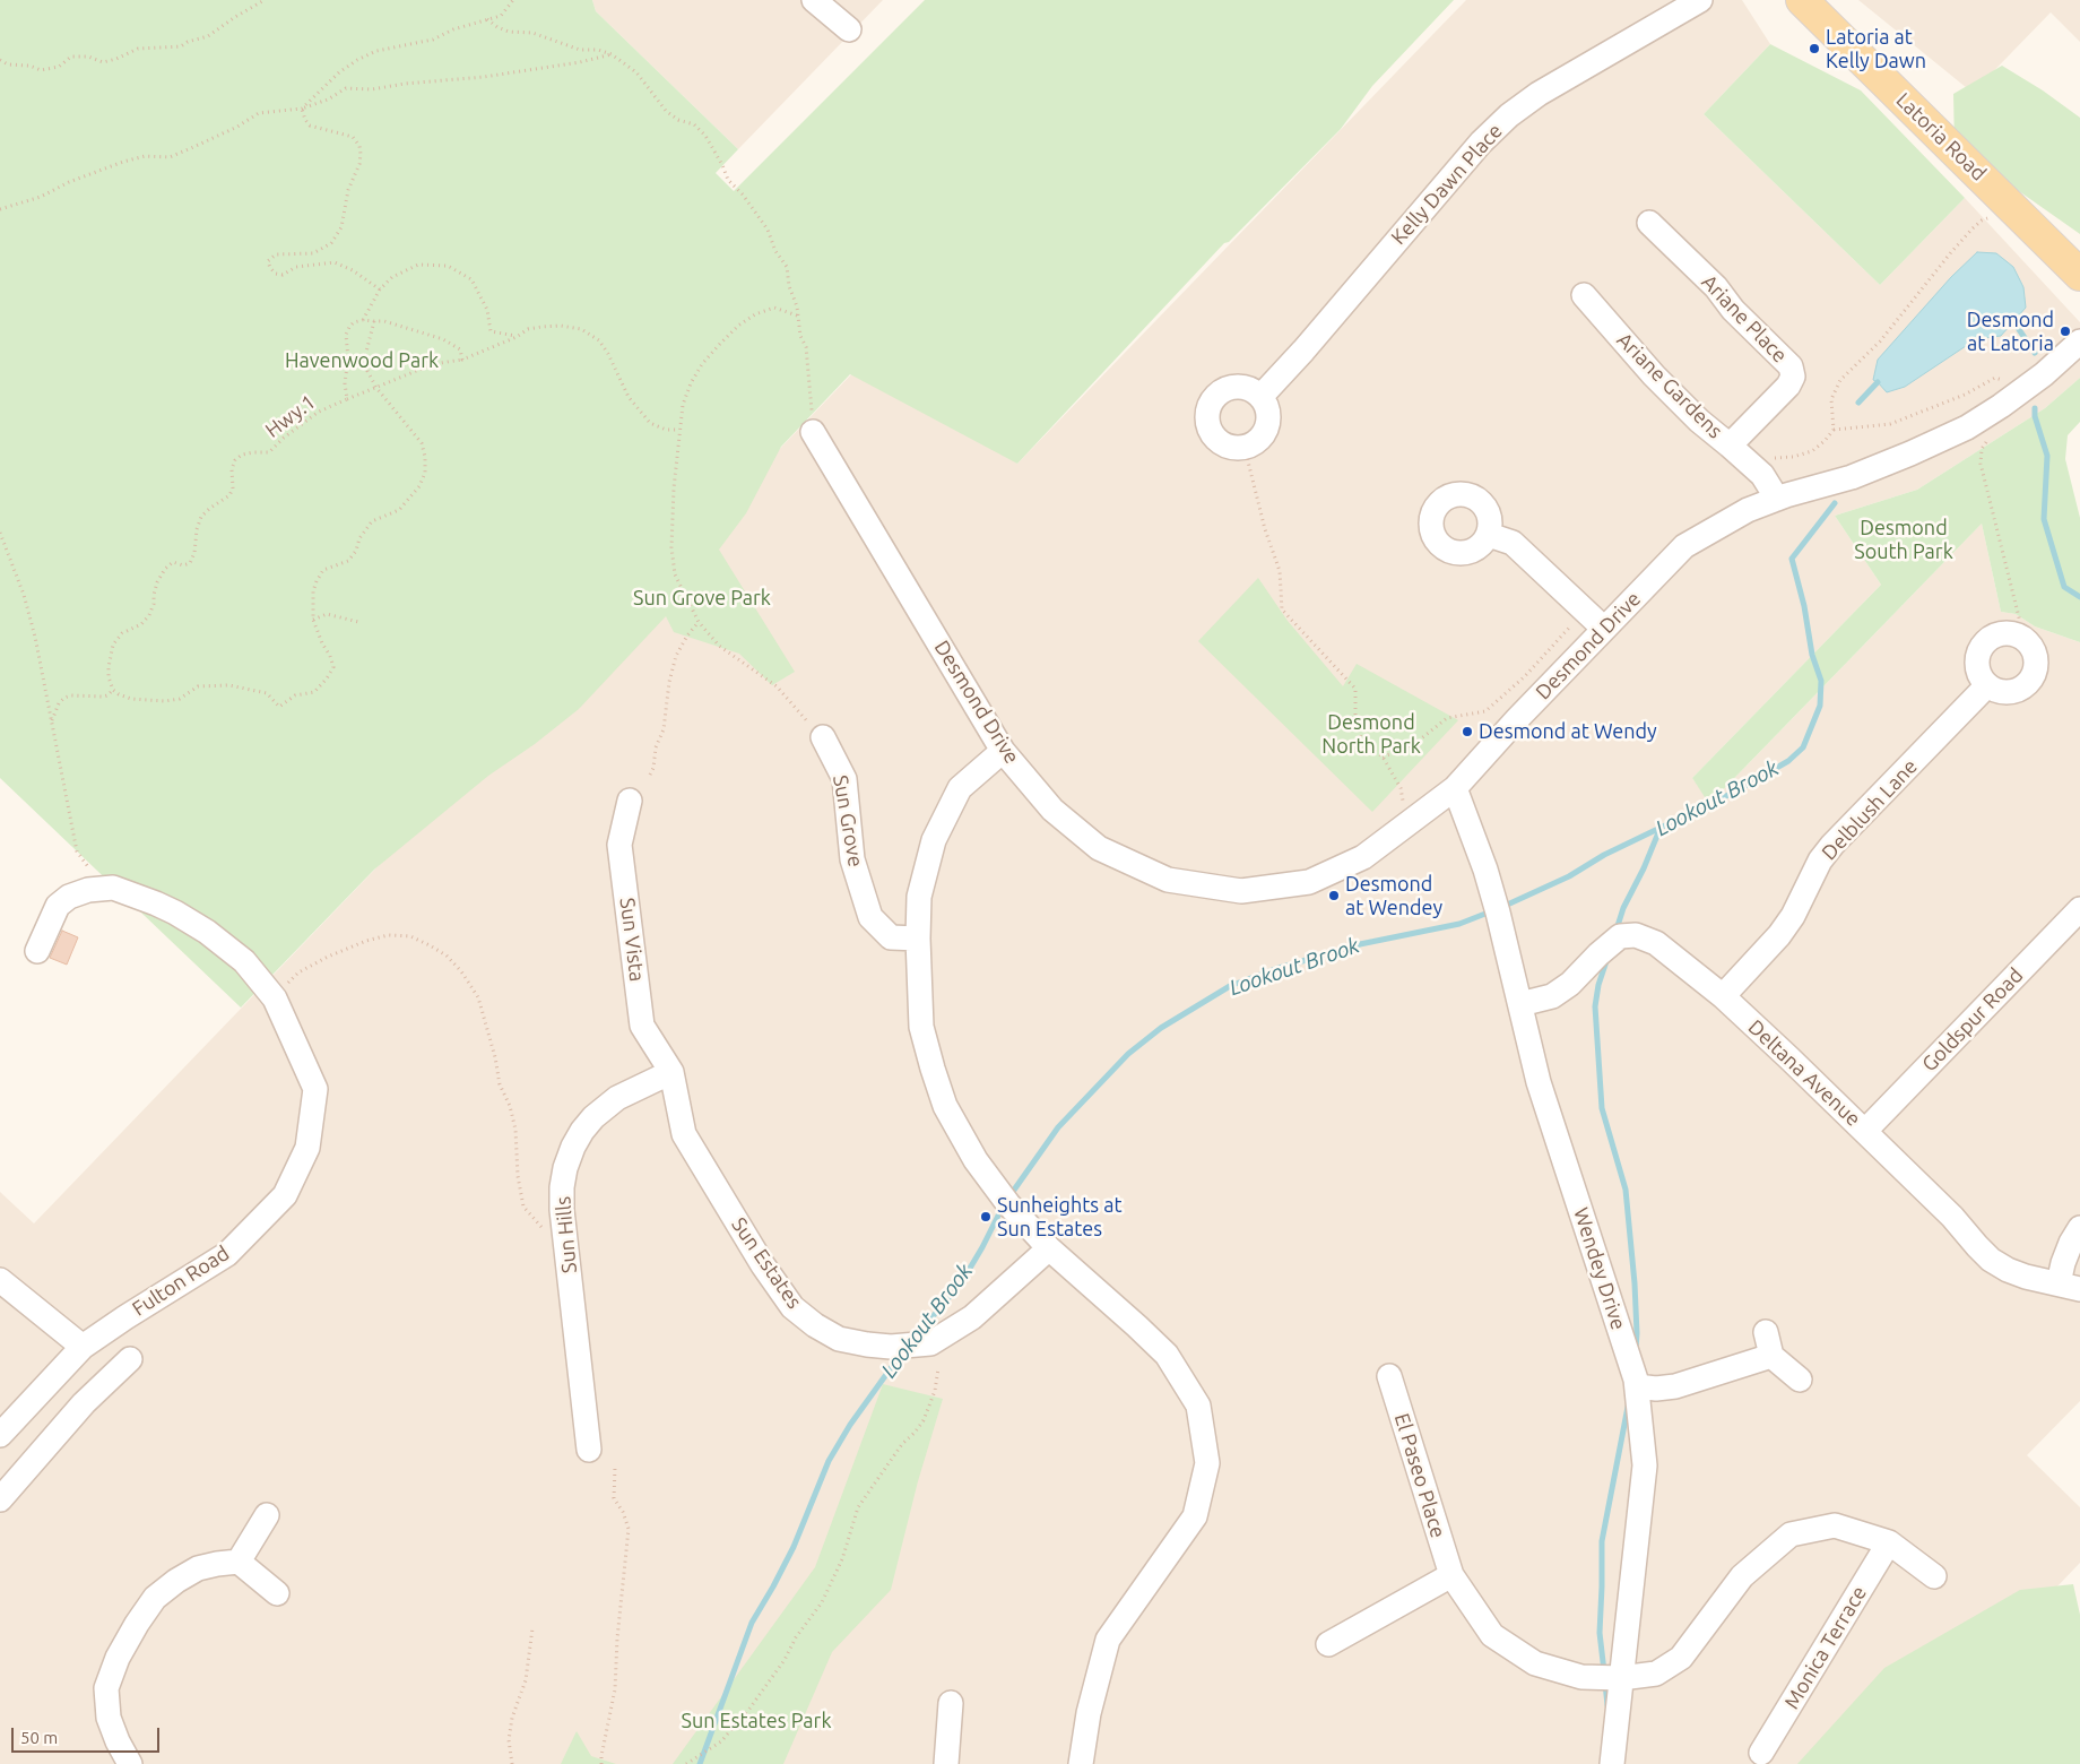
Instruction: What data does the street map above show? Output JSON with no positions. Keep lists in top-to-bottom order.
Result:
{
  "streets": {
    "main road": ["Latoria Road"],
    "street": [
      "Kelly Dawn Place",
      "Ariane Place",
      "Ariane Gardens",
      "Desmond Drive",
      "Delblush Lane",
      "Sun Grove",
      "Sun Vista",
      "Goldspur Road",
      "Deltana Avenue",
      "Sun Hills",
      "Sun Estates",
      "Wendey Drive",
      "Fulton Road",
      "El Paseo Place",
      "Monica Terrace"
    ],
    "path": ["Hwy.1"]
  },
  "crossings": [
    ["Ariane Place", "Ariane Gardens"],
    ["Ariane Gardens", "Desmond Drive"],
    ["Desmond Drive", "Wendey Drive"],
    ["Delblush Lane", "Deltana Avenue"],
    ["Sun Vista", "Sun Hills"],
    ["Sun Vista", "Sun Estates"],
    ["Goldspur Road", "Deltana Avenue"],
    ["Deltana Avenue", "Wendey Drive"],
    ["Sun Hills", "Sun Estates"],
    ["Wendey Drive", "El Paseo Place"]
  ],
  "water": ["Lookout Brook"],
  "parks": [
    "Havenwood Park",
    "Desmond South Park",
    "Sun Grove Park",
    "Desmond North Park",
    "Sun Estates Park"
  ],
  "places": [
    "Latoria at Kelly Dawn",
    "Desmond at Latoria",
    "Desmond at Wendy",
    "Desmond at Wendey",
    "Sunheights at Sun Estates"
  ],
  "scale_bar": "50 m"
}
